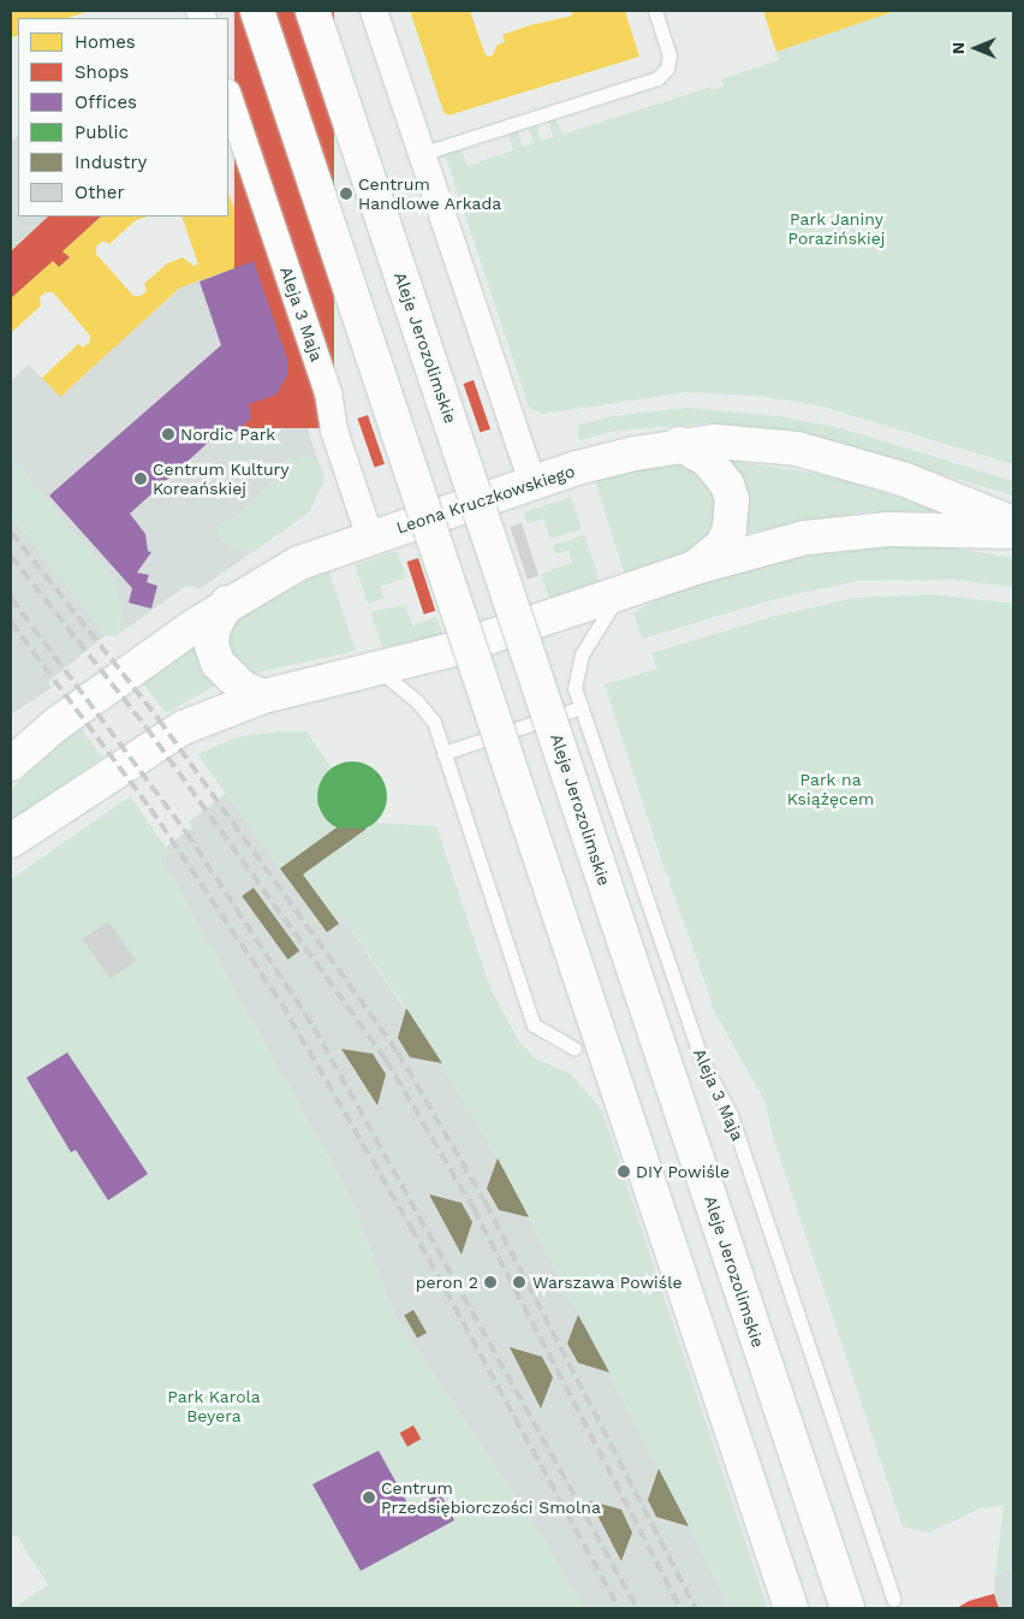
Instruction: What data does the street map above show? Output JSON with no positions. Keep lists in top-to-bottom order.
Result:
{
  "streets": {
    "main road": ["Aleje Jerozolimskie", "Leona Kruczkowskiego"],
    "street": ["Aleja 3 Maja"]
  },
  "crossings": [
    ["Aleja 3 Maja", "Leona Kruczkowskiego"]
  ],
  "parks": ["Park Janiny Porazińskiej", "Park na Książęcem", "Park Karola Beyera"],
  "places": [
    "Centrum Handlowe Arkada",
    "Nordic Park",
    "Centrum Kultury Koreańskiej",
    "DIY Powiśle",
    "peron 2",
    "Warszawa Powiśle",
    "Centrum Przedsiębiorczości Smolna"
  ],
  "legend": [
    "Homes",
    "Shops",
    "Offices",
    "Public",
    "Industry",
    "Other"
  ],
  "north": "left"
}
